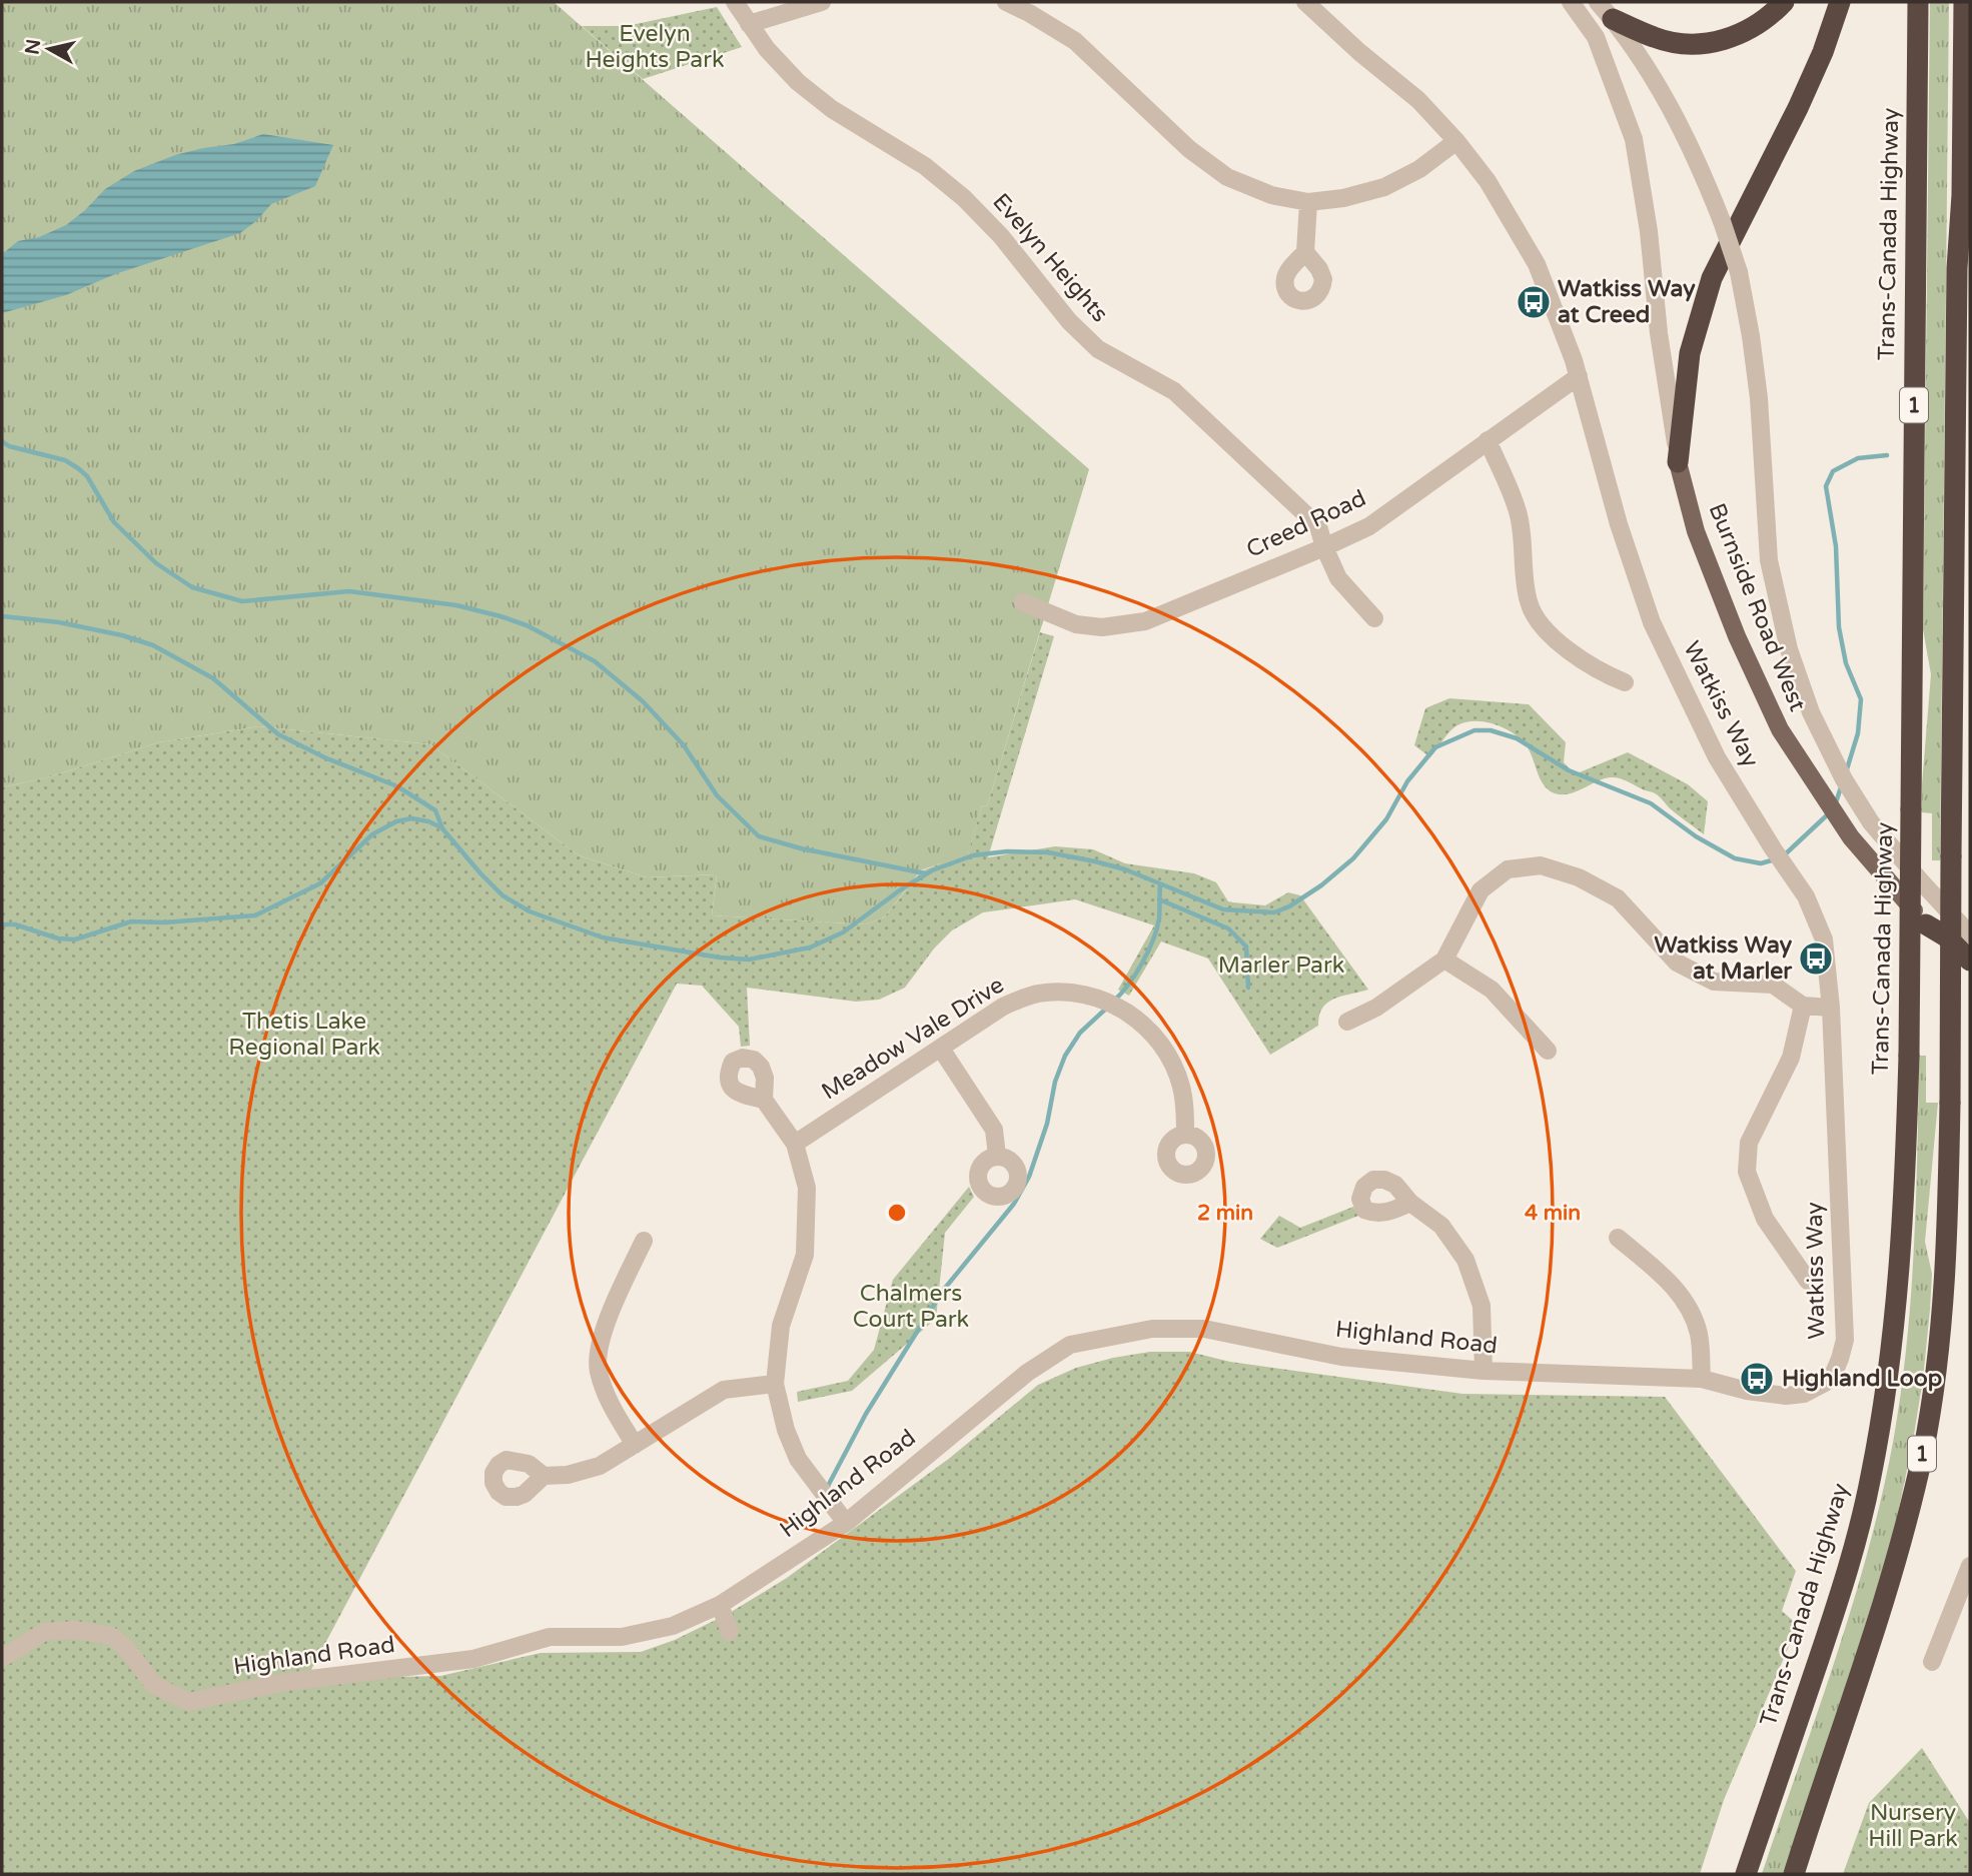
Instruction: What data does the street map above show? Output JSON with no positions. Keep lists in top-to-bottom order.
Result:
{
  "streets": {
    "highway": ["Trans-Canada Highway", "1"],
    "main road": ["Burnside Road West"],
    "street": [
      "Evelyn Heights",
      "Creed Road",
      "Watkiss Way",
      "Meadow Vale Drive",
      "Highland Road"
    ]
  },
  "crossings": [
    ["Evelyn Heights", "Creed Road"],
    ["Creed Road", "Watkiss Way"],
    ["Watkiss Way", "Highland Road"]
  ],
  "parks": [
    "Evelyn Heights Park",
    "Marler Park",
    "Thetis Lake Regional Park",
    "Chalmers Court Park",
    "Nursery Hill Park"
  ],
  "places": {
    "bus stop": ["Watkiss Way at Creed", "Watkiss Way at Marler", "Highland Loop"]
  },
  "north": "left",
  "rings": ["2 min", "4 min"]
}
